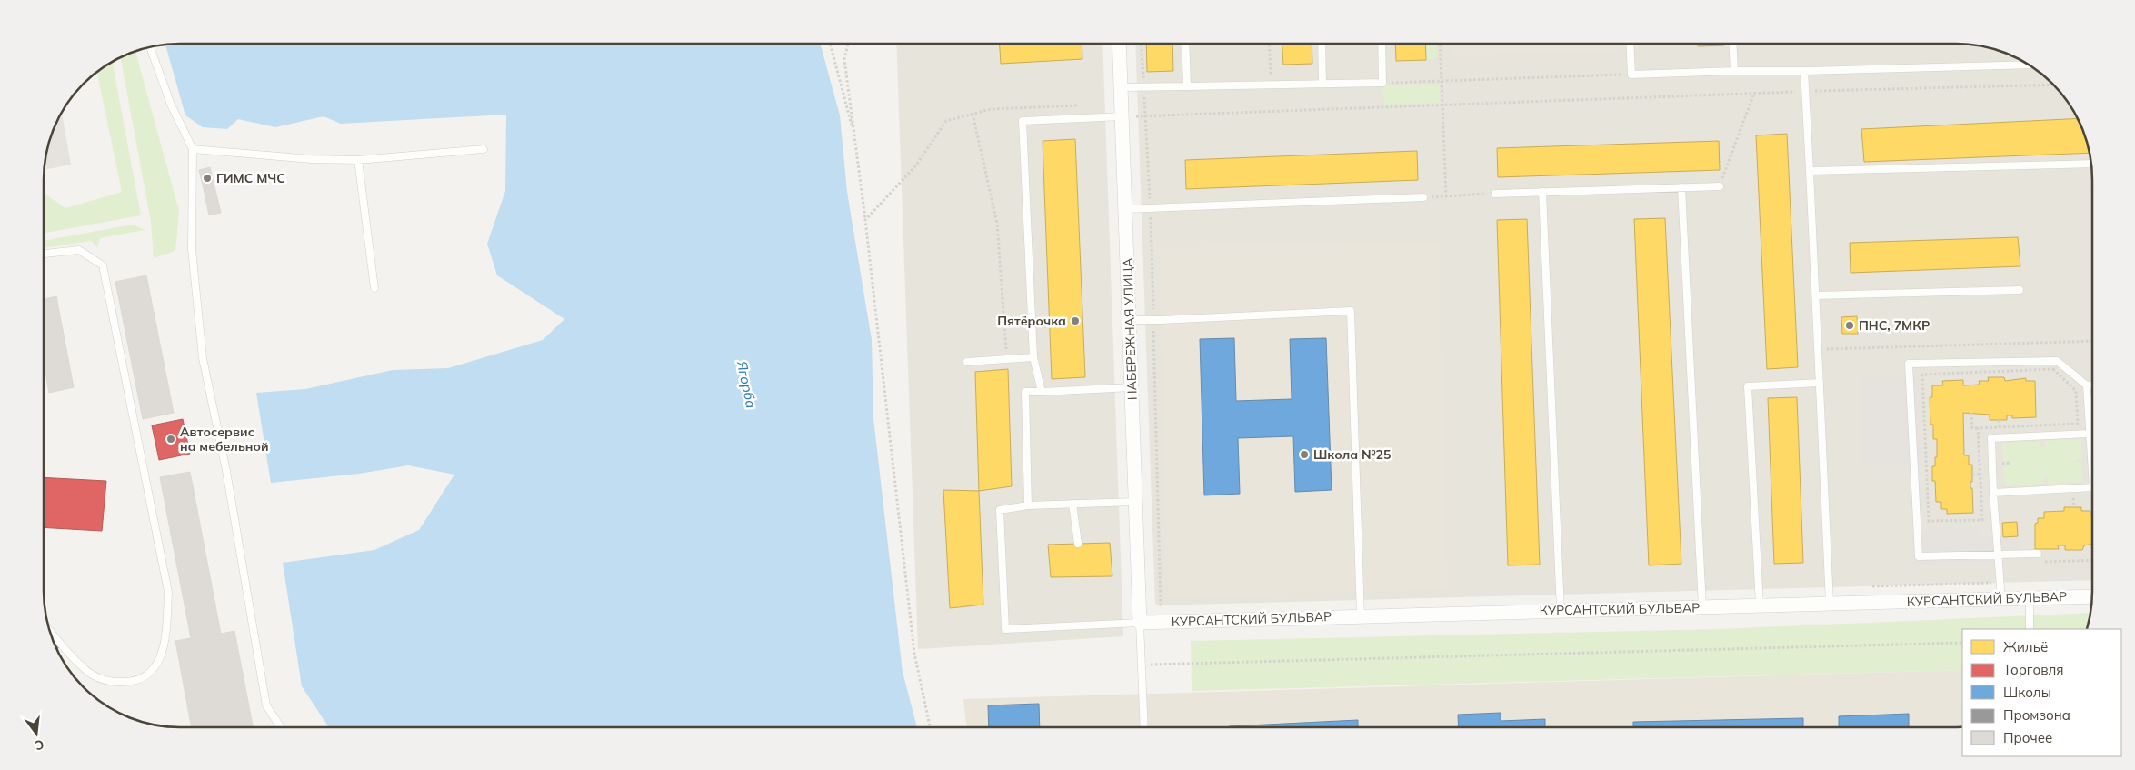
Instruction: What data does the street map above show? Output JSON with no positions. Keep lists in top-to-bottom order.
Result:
{
  "streets": {
    "street": ["НАБЕРЕЖНАЯ УЛИЦА", "КУРСАНТСКИЙ БУЛЬВАР"]
  },
  "crossings": [
    ["НАБЕРЕЖНАЯ УЛИЦА", "КУРСАНТСКИЙ БУЛЬВАР"]
  ],
  "water": ["Ягорба"],
  "places": [
    "ГИМС МЧС",
    "Пятёрочка",
    "ПНС, 7МКР",
    "Автосервис на мебельной",
    "Школа №25"
  ],
  "legend": [
    "Жильё",
    "Торговля",
    "Школы",
    "Промзона",
    "Прочее"
  ],
  "north": "bottom"
}
